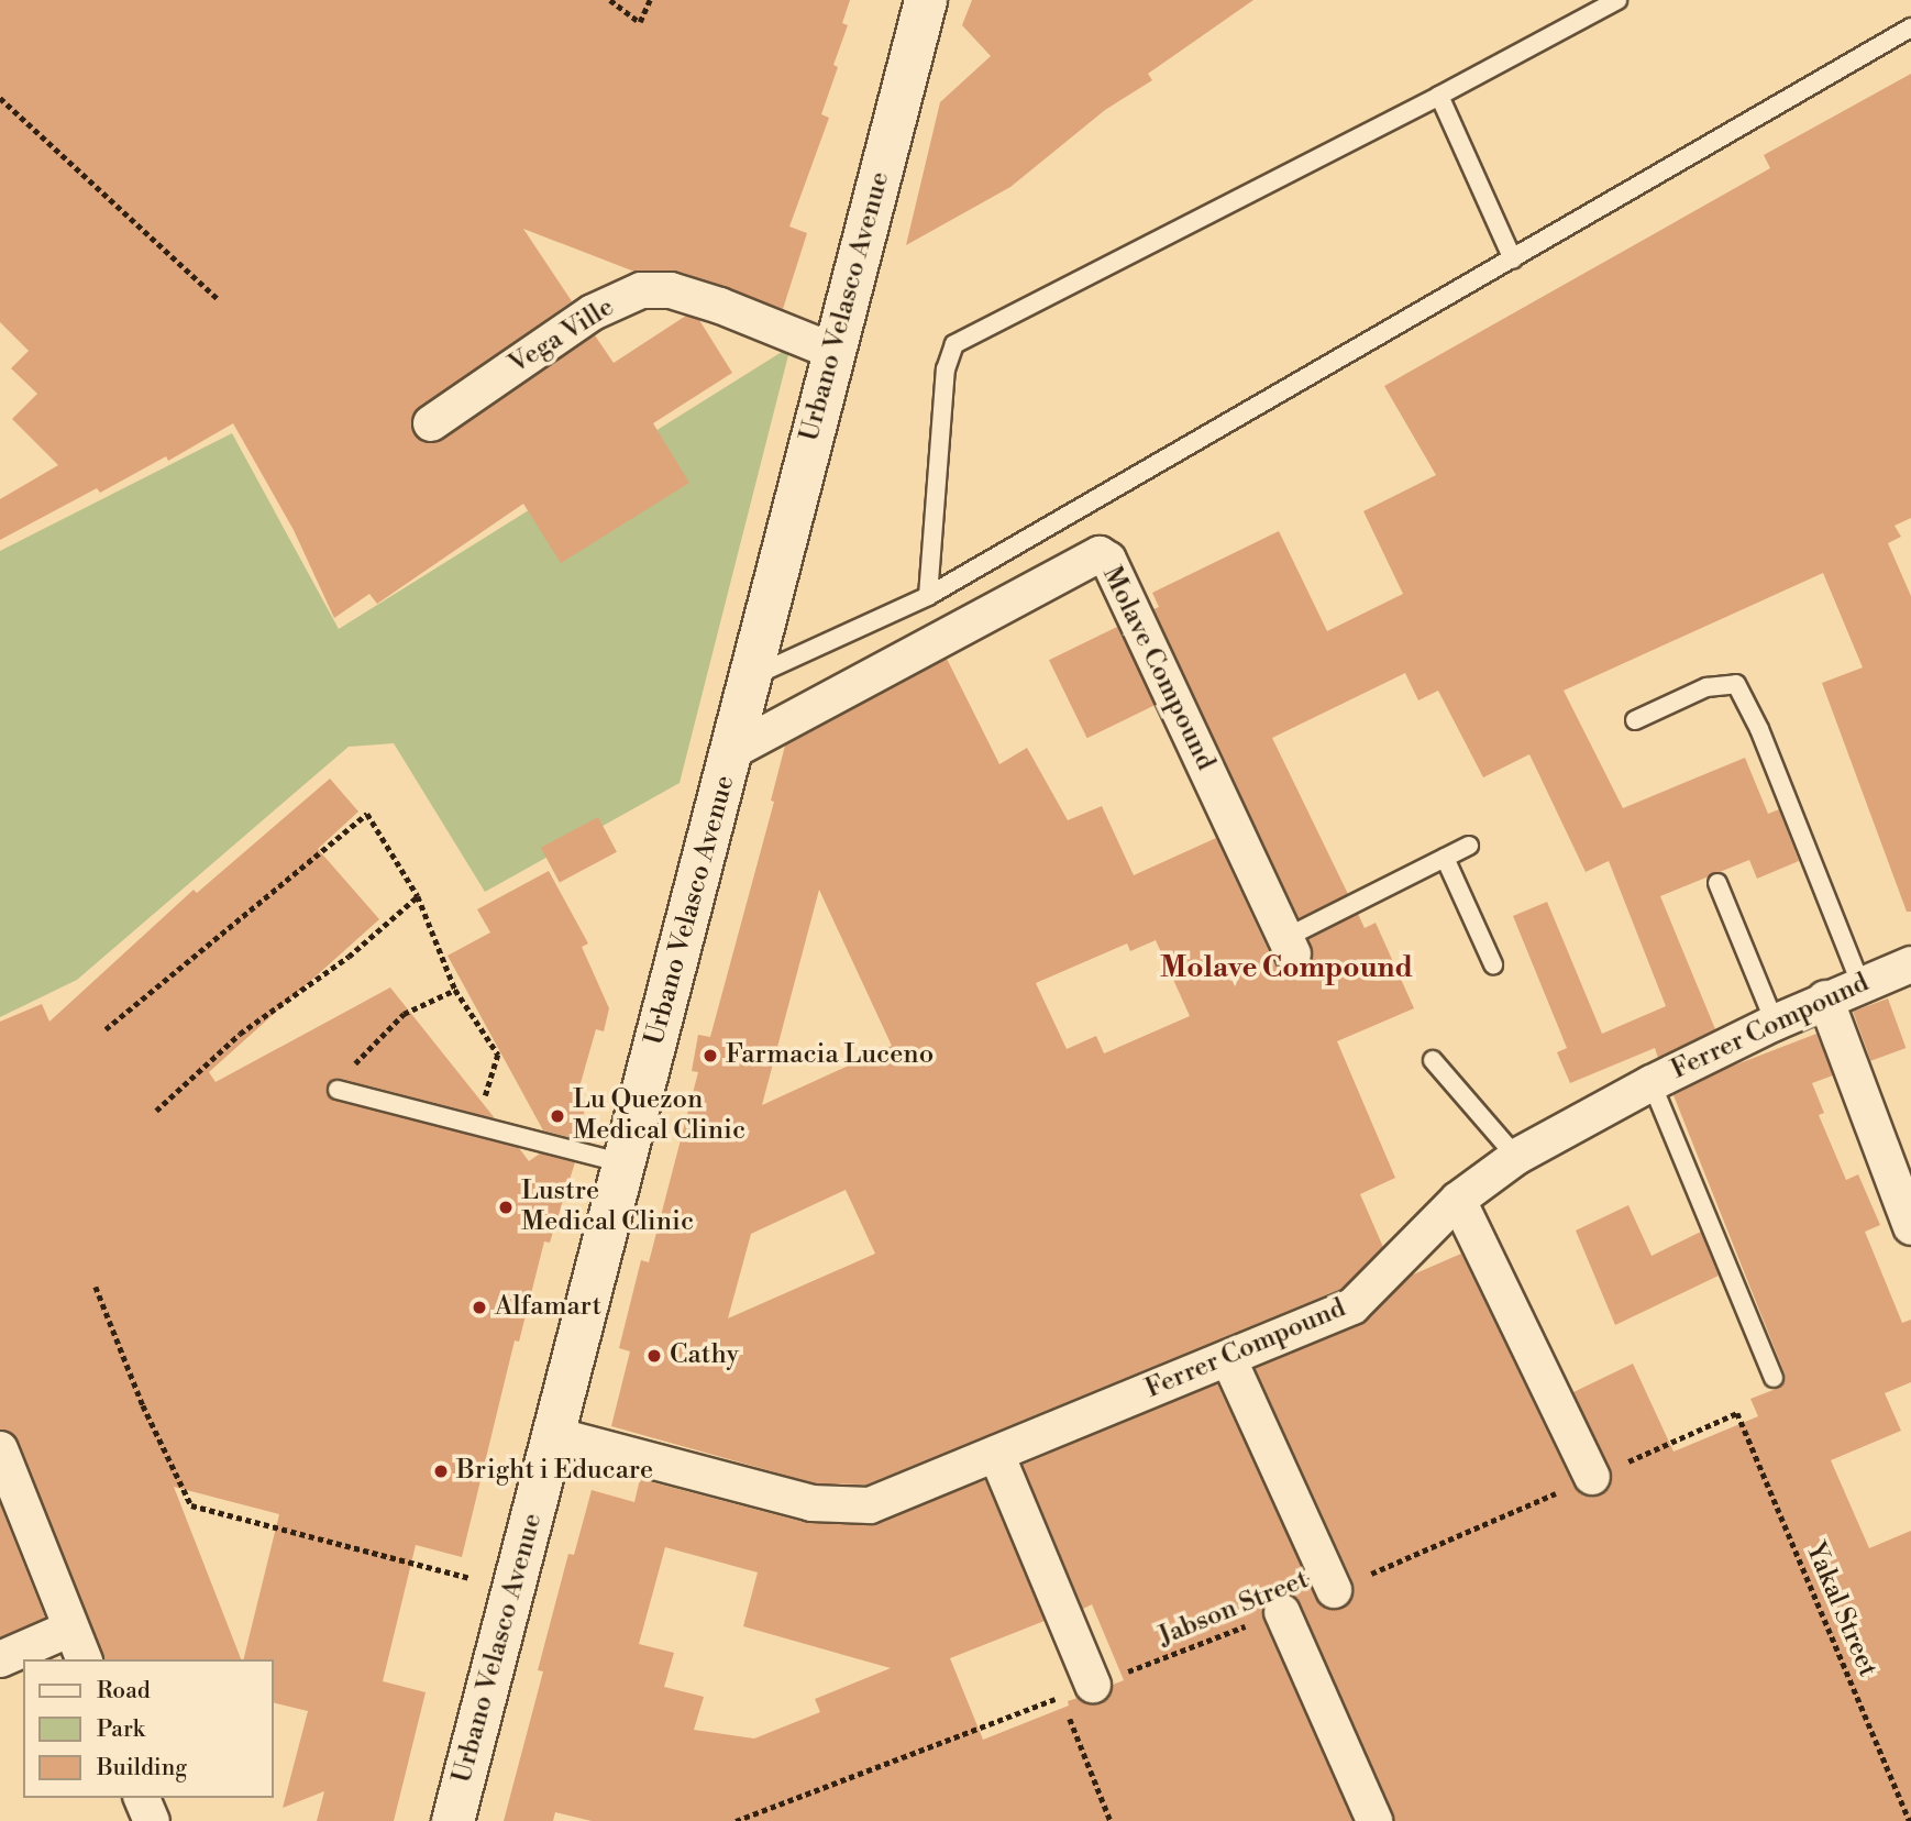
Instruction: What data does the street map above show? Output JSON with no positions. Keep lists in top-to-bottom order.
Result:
{
  "streets": {
    "main road": ["Urbano Velasco Avenue"],
    "street": ["Vega Ville", "Molave Compound", "Ferrer Compound"],
    "path": ["Jabson Street", "Yakal Street"]
  },
  "crossings": [
    ["Urbano Velasco Avenue", "Vega Ville"],
    ["Urbano Velasco Avenue", "Molave Compound"],
    ["Urbano Velasco Avenue", "Ferrer Compound"],
    ["Jabson Street", "Yakal Street"]
  ],
  "districts": ["Molave Compound"],
  "places": [
    "Farmacia Luceno",
    "Lu Quezon Medical Clinic",
    "Lustre Medical Clinic",
    "Alfamart",
    "Cathy",
    "Bright i Educare"
  ],
  "legend": ["Road", "Park", "Building"]
}
